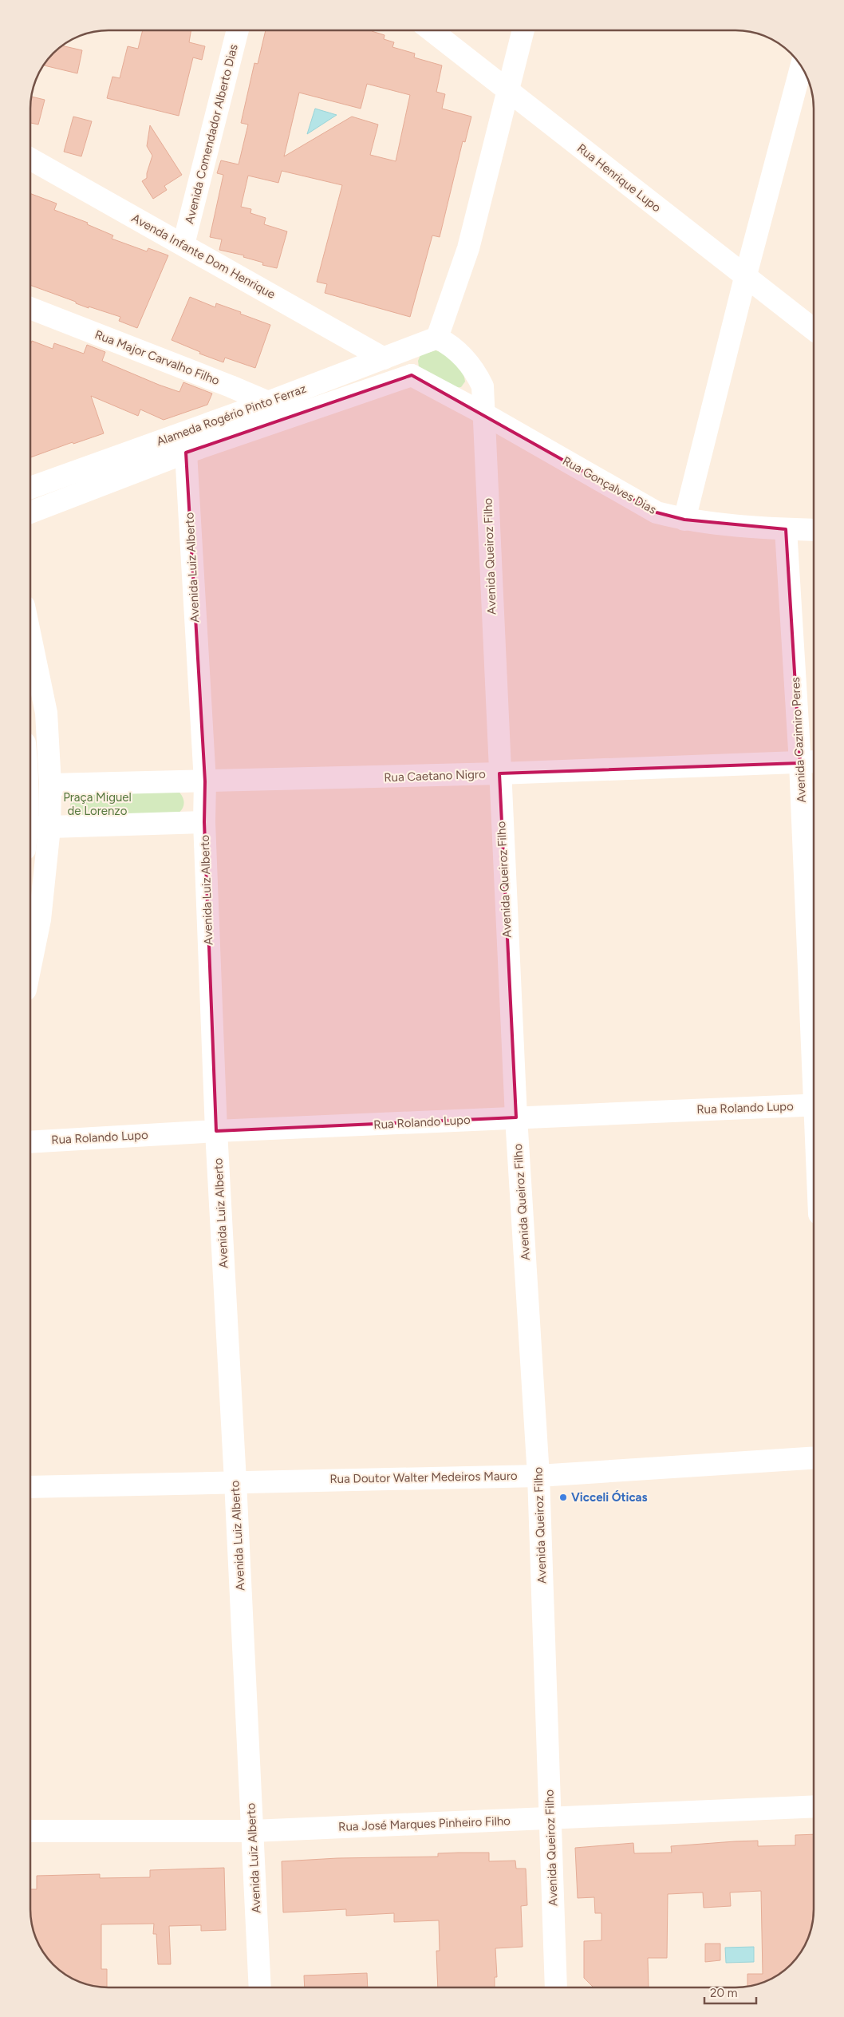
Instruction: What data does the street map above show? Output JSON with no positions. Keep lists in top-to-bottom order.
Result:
{
  "streets": {
    "street": [
      "Avenida Comendador Alberto Dias",
      "Rua Henrique Lupo",
      "Avenda Infante Dom Henrique",
      "Rua Major Carvalho Filho",
      "Alameda Rogério Pinto Ferraz",
      "Rua Gonçalves Dias",
      "Avenida Queiroz Filho",
      "Avenida Luiz Alberto",
      "Avenida Cazimiro Peres",
      "Rua Caetano Nigro",
      "Rua Rolando Lupo",
      "Rua Doutor Walter Medeiros Mauro",
      "Rua José Marques Pinheiro Filho"
    ]
  },
  "crossings": [
    ["Avenida Comendador Alberto Dias", "Avenda Infante Dom Henrique"],
    ["Avenda Infante Dom Henrique", "Alameda Rogério Pinto Ferraz"],
    ["Rua Major Carvalho Filho", "Alameda Rogério Pinto Ferraz"],
    ["Alameda Rogério Pinto Ferraz", "Rua Gonçalves Dias"],
    ["Alameda Rogério Pinto Ferraz", "Avenida Luiz Alberto"],
    ["Rua Gonçalves Dias", "Avenida Queiroz Filho"],
    ["Rua Gonçalves Dias", "Avenida Cazimiro Peres"],
    ["Avenida Queiroz Filho", "Rua Caetano Nigro"],
    ["Avenida Queiroz Filho", "Rua Rolando Lupo"],
    ["Avenida Queiroz Filho", "Rua Doutor Walter Medeiros Mauro"],
    ["Avenida Queiroz Filho", "Rua José Marques Pinheiro Filho"],
    ["Avenida Luiz Alberto", "Rua Caetano Nigro"],
    ["Avenida Luiz Alberto", "Rua Rolando Lupo"],
    ["Avenida Luiz Alberto", "Rua Doutor Walter Medeiros Mauro"],
    ["Avenida Luiz Alberto", "Rua José Marques Pinheiro Filho"],
    ["Avenida Cazimiro Peres", "Rua Caetano Nigro"]
  ],
  "parks": ["Praça Miguel de Lorenzo"],
  "places": ["Vicceli Óticas"],
  "scale_bar": "20 m"
}
